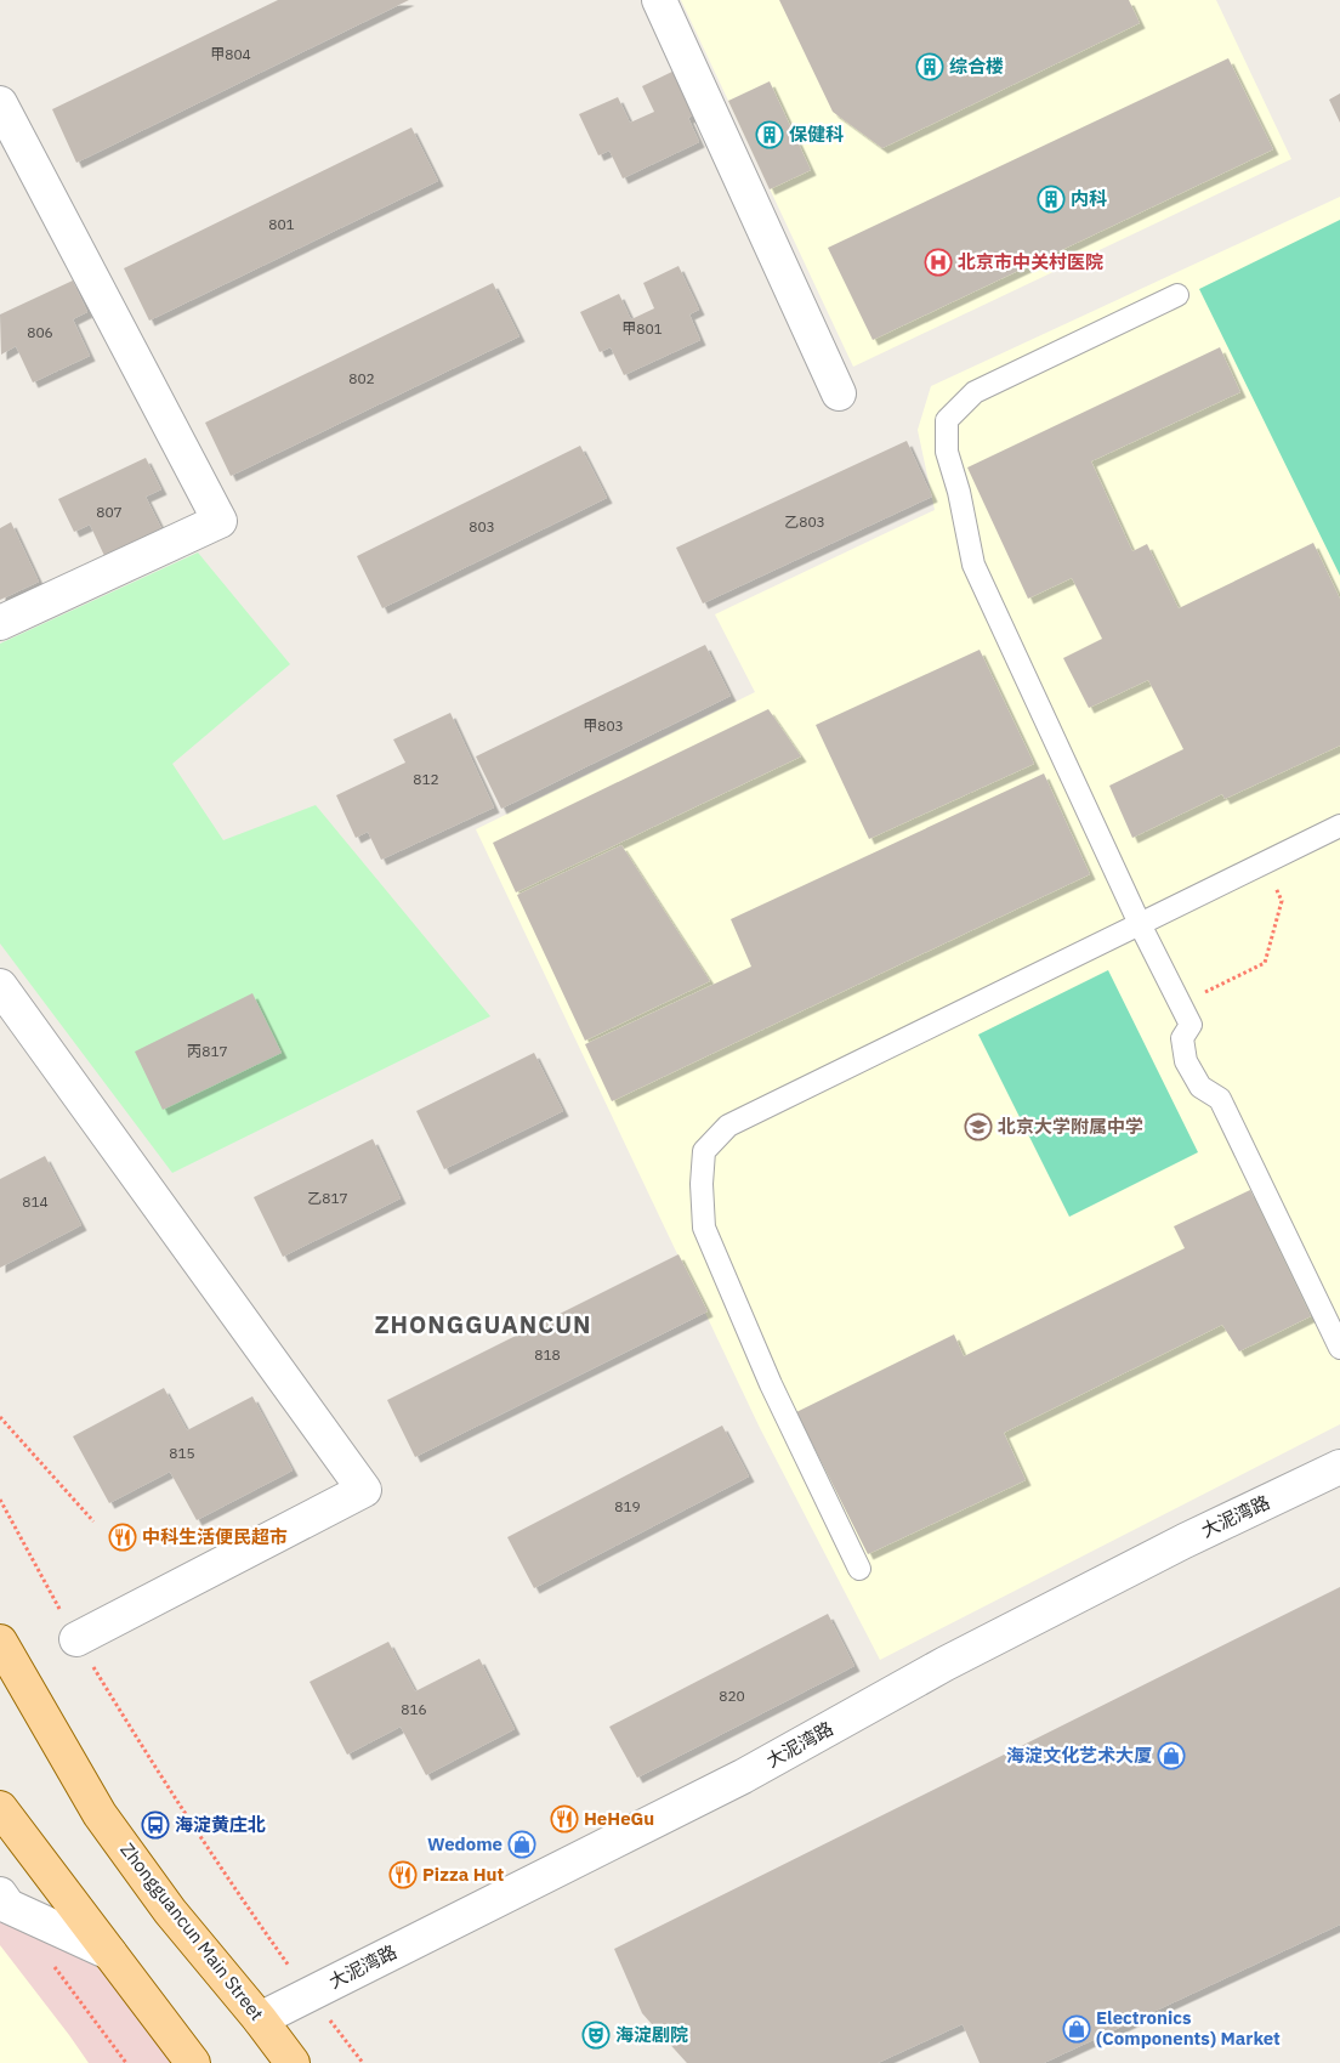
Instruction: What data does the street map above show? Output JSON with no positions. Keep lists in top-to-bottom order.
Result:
{
  "streets": {
    "main road": ["Zhongguancun Main Street"],
    "street": ["大泥湾路"]
  },
  "crossings": [
    ["大泥湾路", "Zhongguancun Main Street"]
  ],
  "districts": ["ZHONGGUANCUN"],
  "places": {
    "building": ["综合楼", "保健科", "内科"],
    "hospital": ["北京市中关村医院"],
    "school or university": ["北京大学附属中学"],
    "restaurant": ["中科生活便民超市", "HeHeGu", "Pizza Hut"],
    "shop": ["海淀文化艺术大厦", "Wedome", "Electronics (Components) Market"],
    "bus stop": ["海淀黄庄北"],
    "theatre": ["海淀剧院"]
  },
  "house_numbers": [
    "甲804",
    "801",
    "甲801",
    "806",
    "802",
    "807",
    "乙803",
    "803",
    "甲803",
    "812",
    "丙817",
    "乙817",
    "814",
    "818",
    "815",
    "819",
    "820",
    "816"
  ]
}
